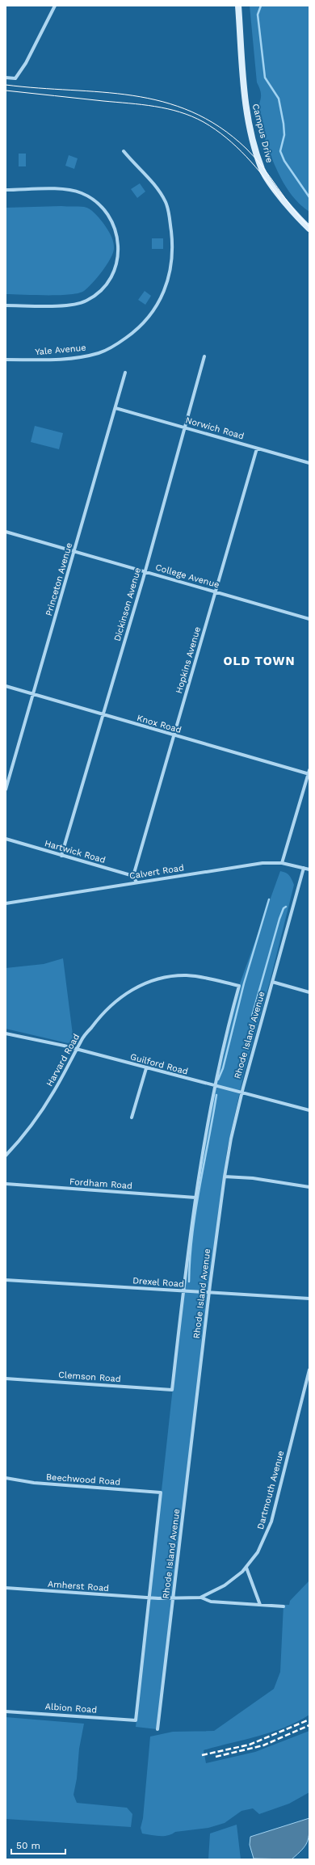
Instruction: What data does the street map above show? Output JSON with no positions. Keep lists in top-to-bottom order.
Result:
{
  "streets": {
    "main road": ["Campus Drive"],
    "street": [
      "Yale Avenue",
      "Norwich Road",
      "College Avenue",
      "Princeton Avenue",
      "Dickinson Avenue",
      "Hopkins Avenue",
      "Knox Road",
      "Hartwick Road",
      "Calvert Road",
      "Rhode Island Avenue",
      "Harvard Road",
      "Guilford Road",
      "Fordham Road",
      "Drexel Road",
      "Clemson Road",
      "Beechwood Road",
      "Dartmouth Avenue",
      "Amherst Road",
      "Albion Road"
    ]
  },
  "crossings": [
    ["Norwich Road", "Princeton Avenue"],
    ["Norwich Road", "Dickinson Avenue"],
    ["Norwich Road", "Hopkins Avenue"],
    ["College Avenue", "Princeton Avenue"],
    ["College Avenue", "Dickinson Avenue"],
    ["College Avenue", "Hopkins Avenue"],
    ["Princeton Avenue", "Knox Road"],
    ["Dickinson Avenue", "Knox Road"],
    ["Dickinson Avenue", "Hartwick Road"],
    ["Hopkins Avenue", "Knox Road"],
    ["Hopkins Avenue", "Hartwick Road"],
    ["Calvert Road", "Rhode Island Avenue"],
    ["Rhode Island Avenue", "Harvard Road"],
    ["Rhode Island Avenue", "Guilford Road"],
    ["Rhode Island Avenue", "Fordham Road"],
    ["Rhode Island Avenue", "Drexel Road"],
    ["Rhode Island Avenue", "Clemson Road"],
    ["Rhode Island Avenue", "Beechwood Road"],
    ["Rhode Island Avenue", "Dartmouth Avenue"],
    ["Rhode Island Avenue", "Amherst Road"],
    ["Rhode Island Avenue", "Albion Road"],
    ["Harvard Road", "Guilford Road"],
    ["Dartmouth Avenue", "Amherst Road"]
  ],
  "districts": ["OLD TOWN"],
  "scale_bar": "50 m"
}
